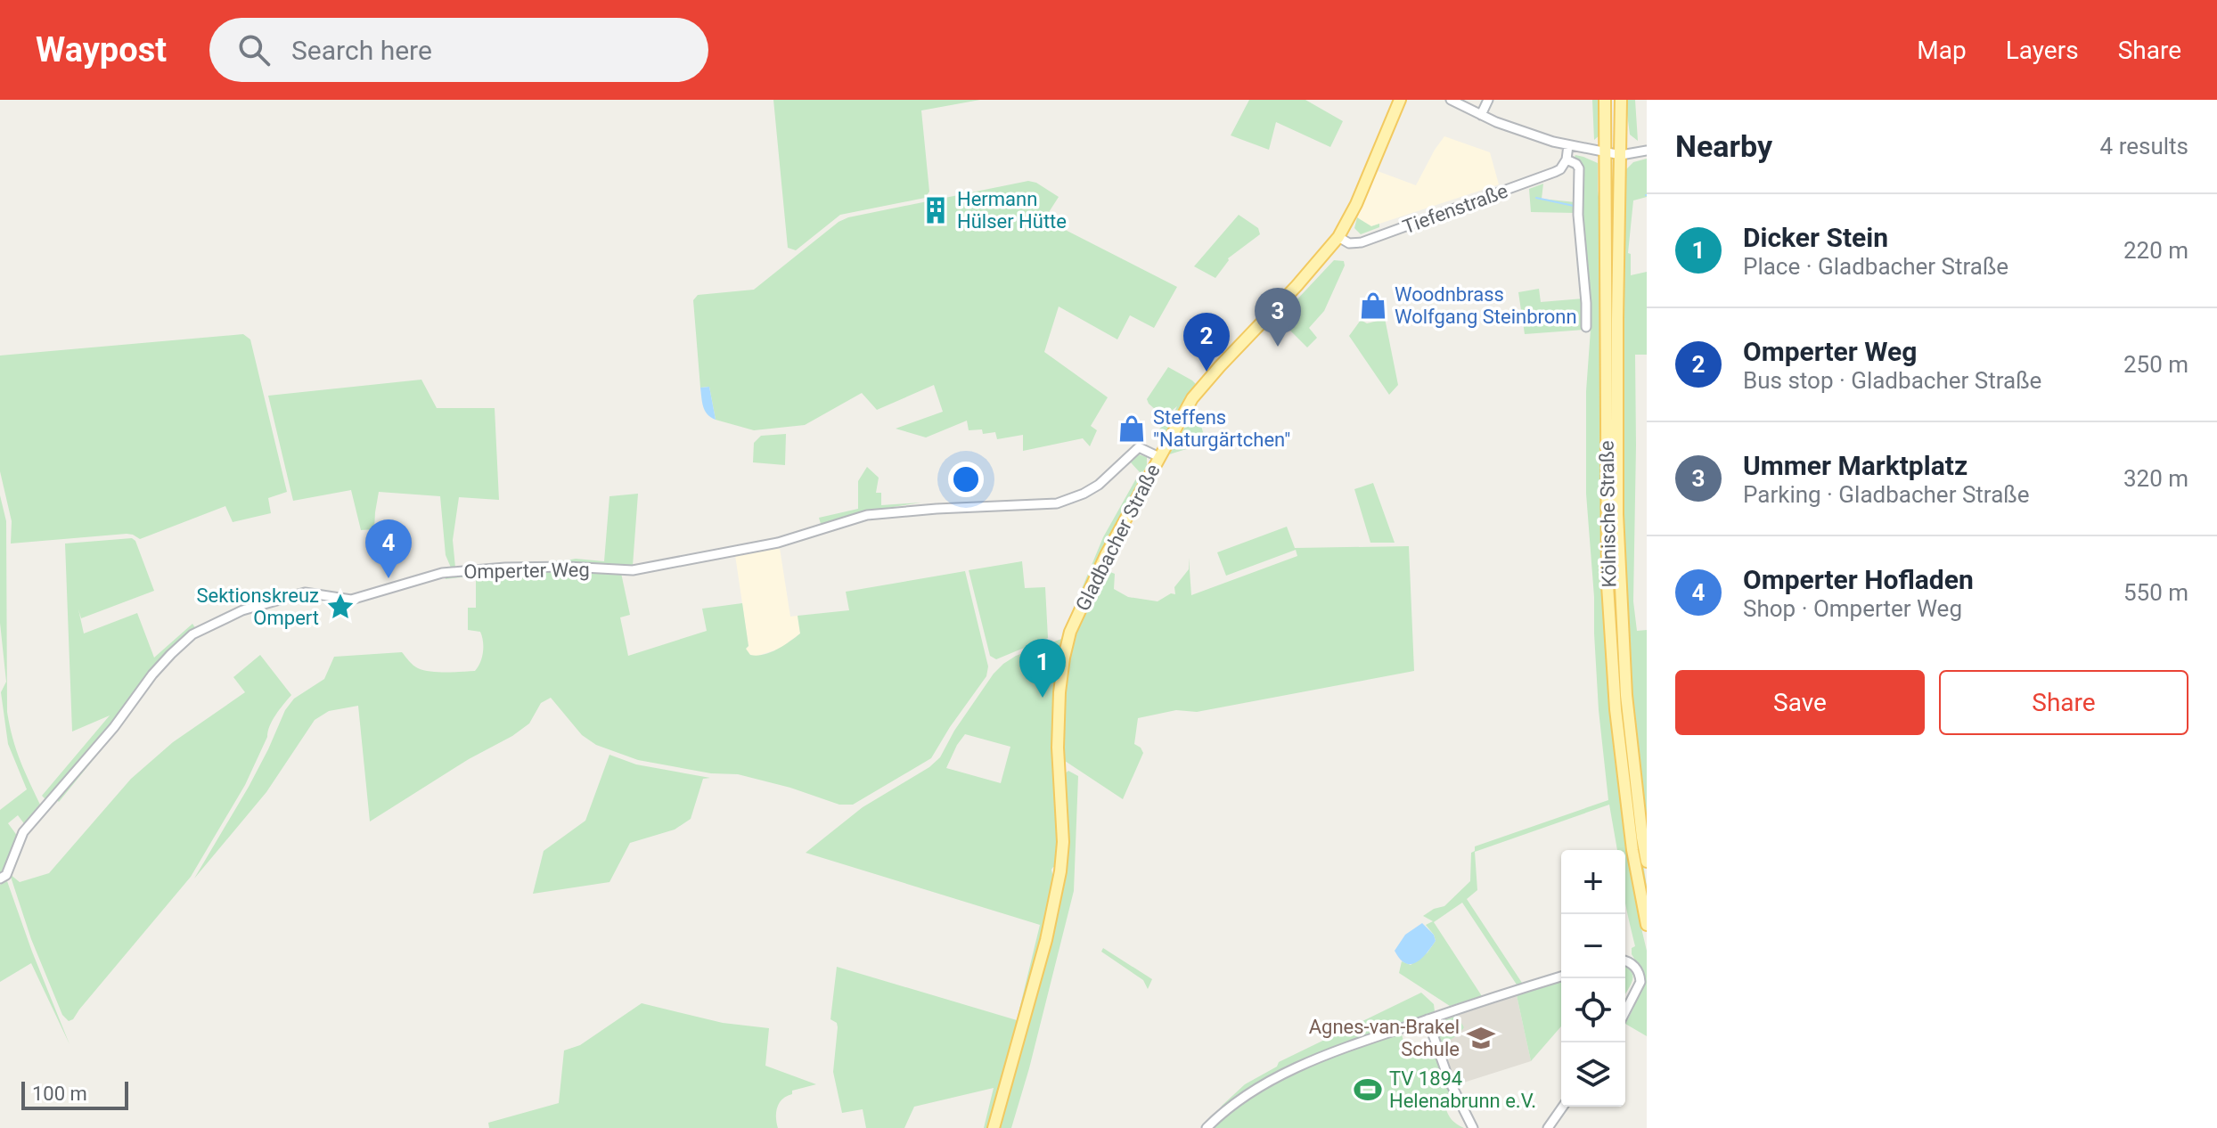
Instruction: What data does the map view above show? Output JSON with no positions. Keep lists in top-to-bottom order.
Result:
{
  "streets": {
    "main road": ["Kölnische Straße", "Gladbacher Straße"],
    "street": ["Tiefenstraße", "Omperter Weg"]
  },
  "crossings": [
    ["Tiefenstraße", "Gladbacher Straße"],
    ["Gladbacher Straße", "Omperter Weg"]
  ],
  "places": {
    "building": ["Hermann Hülser Hütte"],
    "shop": ["Woodnbrass Wolfgang Steinbronn", "Steffens \"Naturgärtchen\""],
    "place": ["Sektionskreuz Ompert"],
    "school or university": ["Agnes-van-Brakel Schule"],
    "sports": ["TV 1894 Helenabrunn e.V."]
  },
  "scale_bar": "100 m",
  "page": {
    "header": "Waypost",
    "search": "Search here",
    "nav": ["Map", "Layers", "Share"],
    "heading": ["Nearby", "4 results"],
    "list": [
      {
        "mark": "1",
        "name": "Dicker Stein",
        "note": "Place · Gladbacher Straße",
        "value": "220 m"
      },
      {
        "mark": "2",
        "name": "Omperter Weg",
        "note": "Bus stop · Gladbacher Straße",
        "value": "250 m"
      },
      {
        "mark": "3",
        "name": "Ummer Marktplatz",
        "note": "Parking · Gladbacher Straße",
        "value": "320 m"
      },
      {
        "mark": "4",
        "name": "Omperter Hofladen",
        "note": "Shop · Omperter Weg",
        "value": "550 m"
      }
    ],
    "pins": [
      "3",
      "2",
      "4",
      "1"
    ],
    "buttons": ["Save", "Share"],
    "map_buttons": ["+", "−"],
    "scale": "100 m"
  }
}
